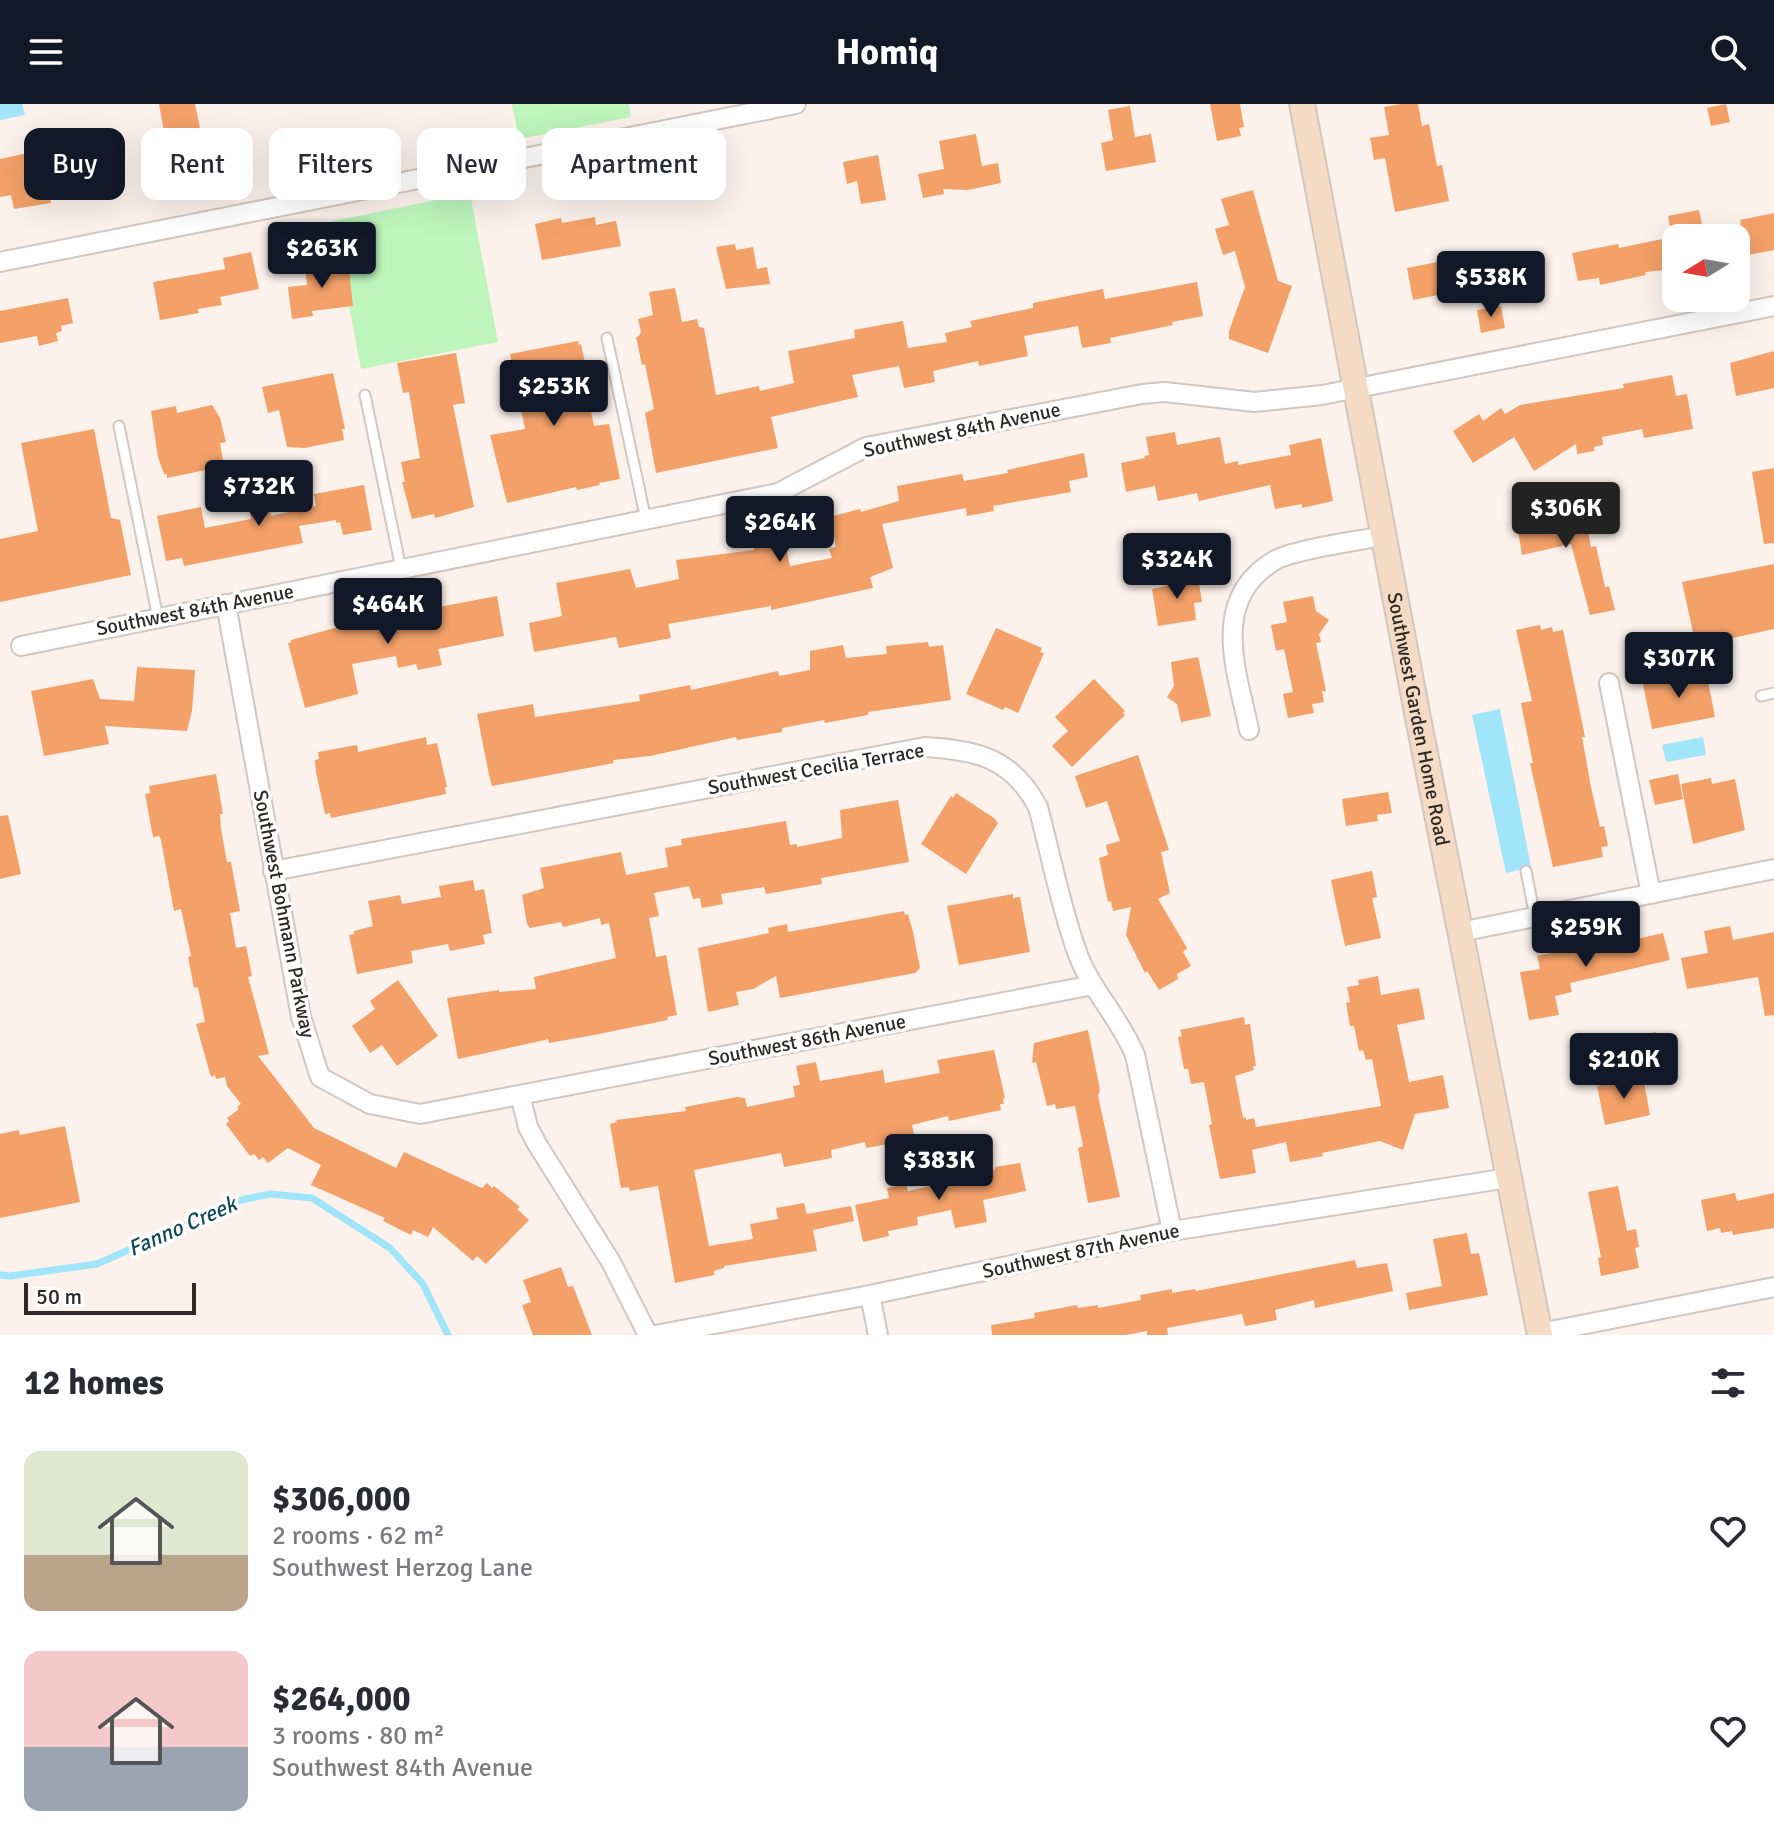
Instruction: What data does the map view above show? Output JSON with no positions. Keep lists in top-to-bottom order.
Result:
{
  "streets": {
    "main road": ["Southwest Garden Home Road"],
    "street": [
      "Southwest 84th Avenue",
      "Southwest Cecilia Terrace",
      "Southwest Bohmann Parkway",
      "Southwest 86th Avenue",
      "Southwest 87th Avenue"
    ]
  },
  "crossings": [
    ["Southwest 84th Avenue", "Southwest Garden Home Road"],
    ["Southwest 84th Avenue", "Southwest Bohmann Parkway"],
    ["Southwest Garden Home Road", "Southwest 87th Avenue"],
    ["Southwest Cecilia Terrace", "Southwest Bohmann Parkway"],
    ["Southwest Cecilia Terrace", "Southwest 86th Avenue"],
    ["Southwest Cecilia Terrace", "Southwest 87th Avenue"],
    ["Southwest Bohmann Parkway", "Southwest 86th Avenue"]
  ],
  "water": ["Fanno Creek"],
  "scale_bar": "50 m",
  "north": "left",
  "page": {
    "header": "Homiq",
    "chip": [
      "Buy",
      "Rent",
      "Filters",
      "New",
      "Apartment"
    ],
    "price": [
      "$263K",
      "$538K",
      "$253K",
      "$732K",
      "$306K",
      "$264K",
      "$324K",
      "$464K",
      "$307K",
      "$259K",
      "$210K",
      "$383K"
    ],
    "scale": "50 m",
    "heading": "12 homes",
    "list": [
      {
        "name": "$306,000",
        "note": "2 rooms · 62 m² · Southwest Herzog Lane"
      },
      {
        "name": "$264,000",
        "note": "3 rooms · 80 m² · Southwest 84th Avenue"
      }
    ]
  }
}
